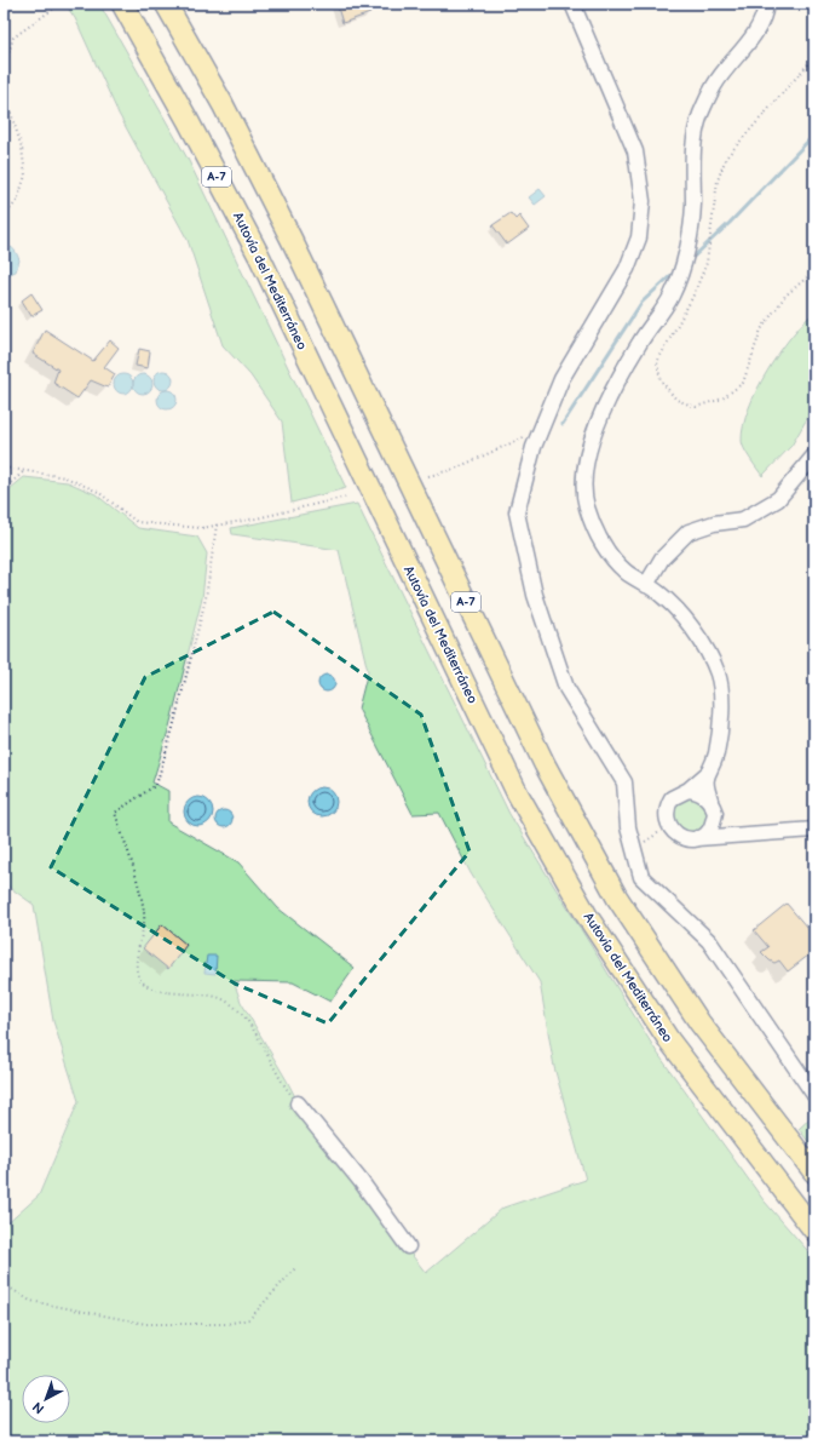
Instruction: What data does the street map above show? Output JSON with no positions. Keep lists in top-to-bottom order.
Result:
{
  "streets": {
    "highway": ["A-7", "Autovía del Mediterráneo"]
  },
  "north": "bottom left"
}
